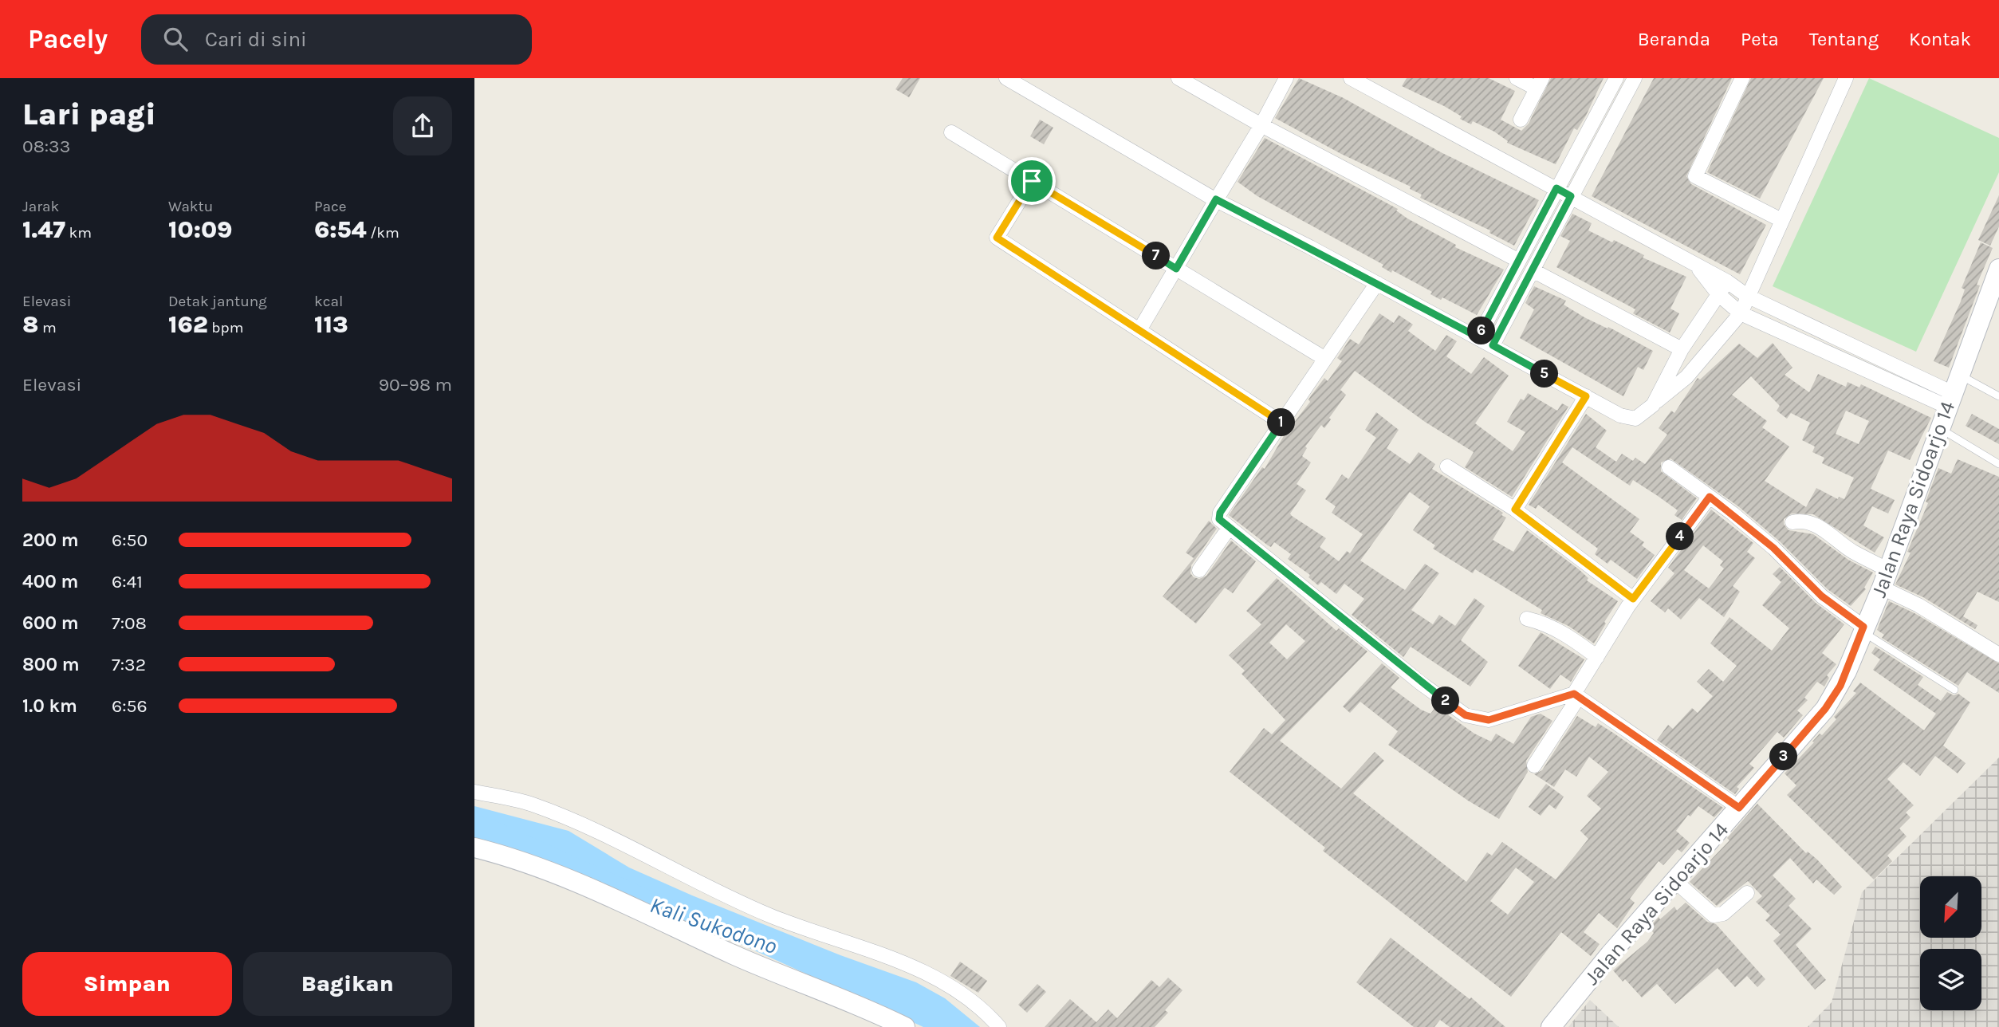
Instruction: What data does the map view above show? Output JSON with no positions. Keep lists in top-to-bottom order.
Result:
{
  "streets": {
    "main road": ["Jalan Raya Sidoarjo 14"]
  },
  "water": ["Kali Sukodono"],
  "north": "bottom left",
  "page": {
    "header": "Pacely",
    "search": "Cari di sini",
    "nav": [
      "Beranda",
      "Peta",
      "Tentang",
      "Kontak"
    ],
    "heading": ["Lari pagi", "08:33"],
    "stats": [
      ["Jarak", "1.47 km"],
      ["Waktu", "10:09"],
      ["Pace", "6:54 /km"],
      ["Elevasi", "8 m"],
      ["Detak jantung", "162 bpm"],
      ["kcal", "113"]
    ],
    "pins": [
      "7",
      "6",
      "5",
      "1",
      "4",
      "2",
      "3"
    ],
    "chart": ["Elevasi", "90–98 m"],
    "list": [
      {
        "name": "200 m",
        "note": "6:50"
      },
      {
        "name": "400 m",
        "note": "6:41"
      },
      {
        "name": "600 m",
        "note": "7:08"
      },
      {
        "name": "800 m",
        "note": "7:32"
      },
      {
        "name": "1.0 km",
        "note": "6:56"
      }
    ],
    "buttons": ["Simpan", "Bagikan"]
  }
}
